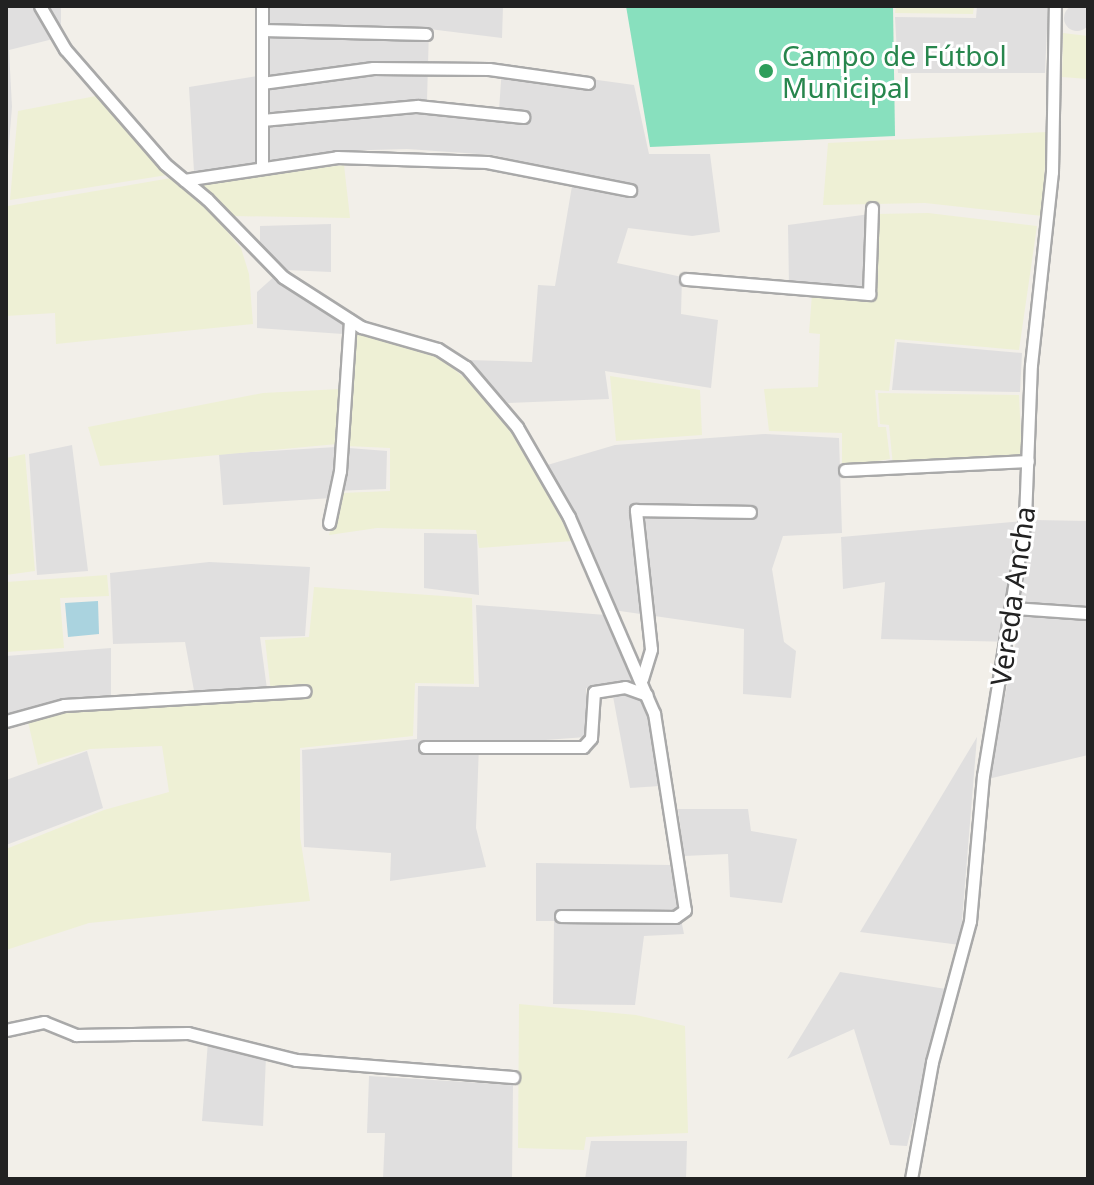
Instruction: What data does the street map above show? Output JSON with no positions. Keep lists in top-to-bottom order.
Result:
{
  "streets": {
    "street": ["Vereda Ancha"]
  },
  "places": ["Campo de Fútbol Municipal"]
}
